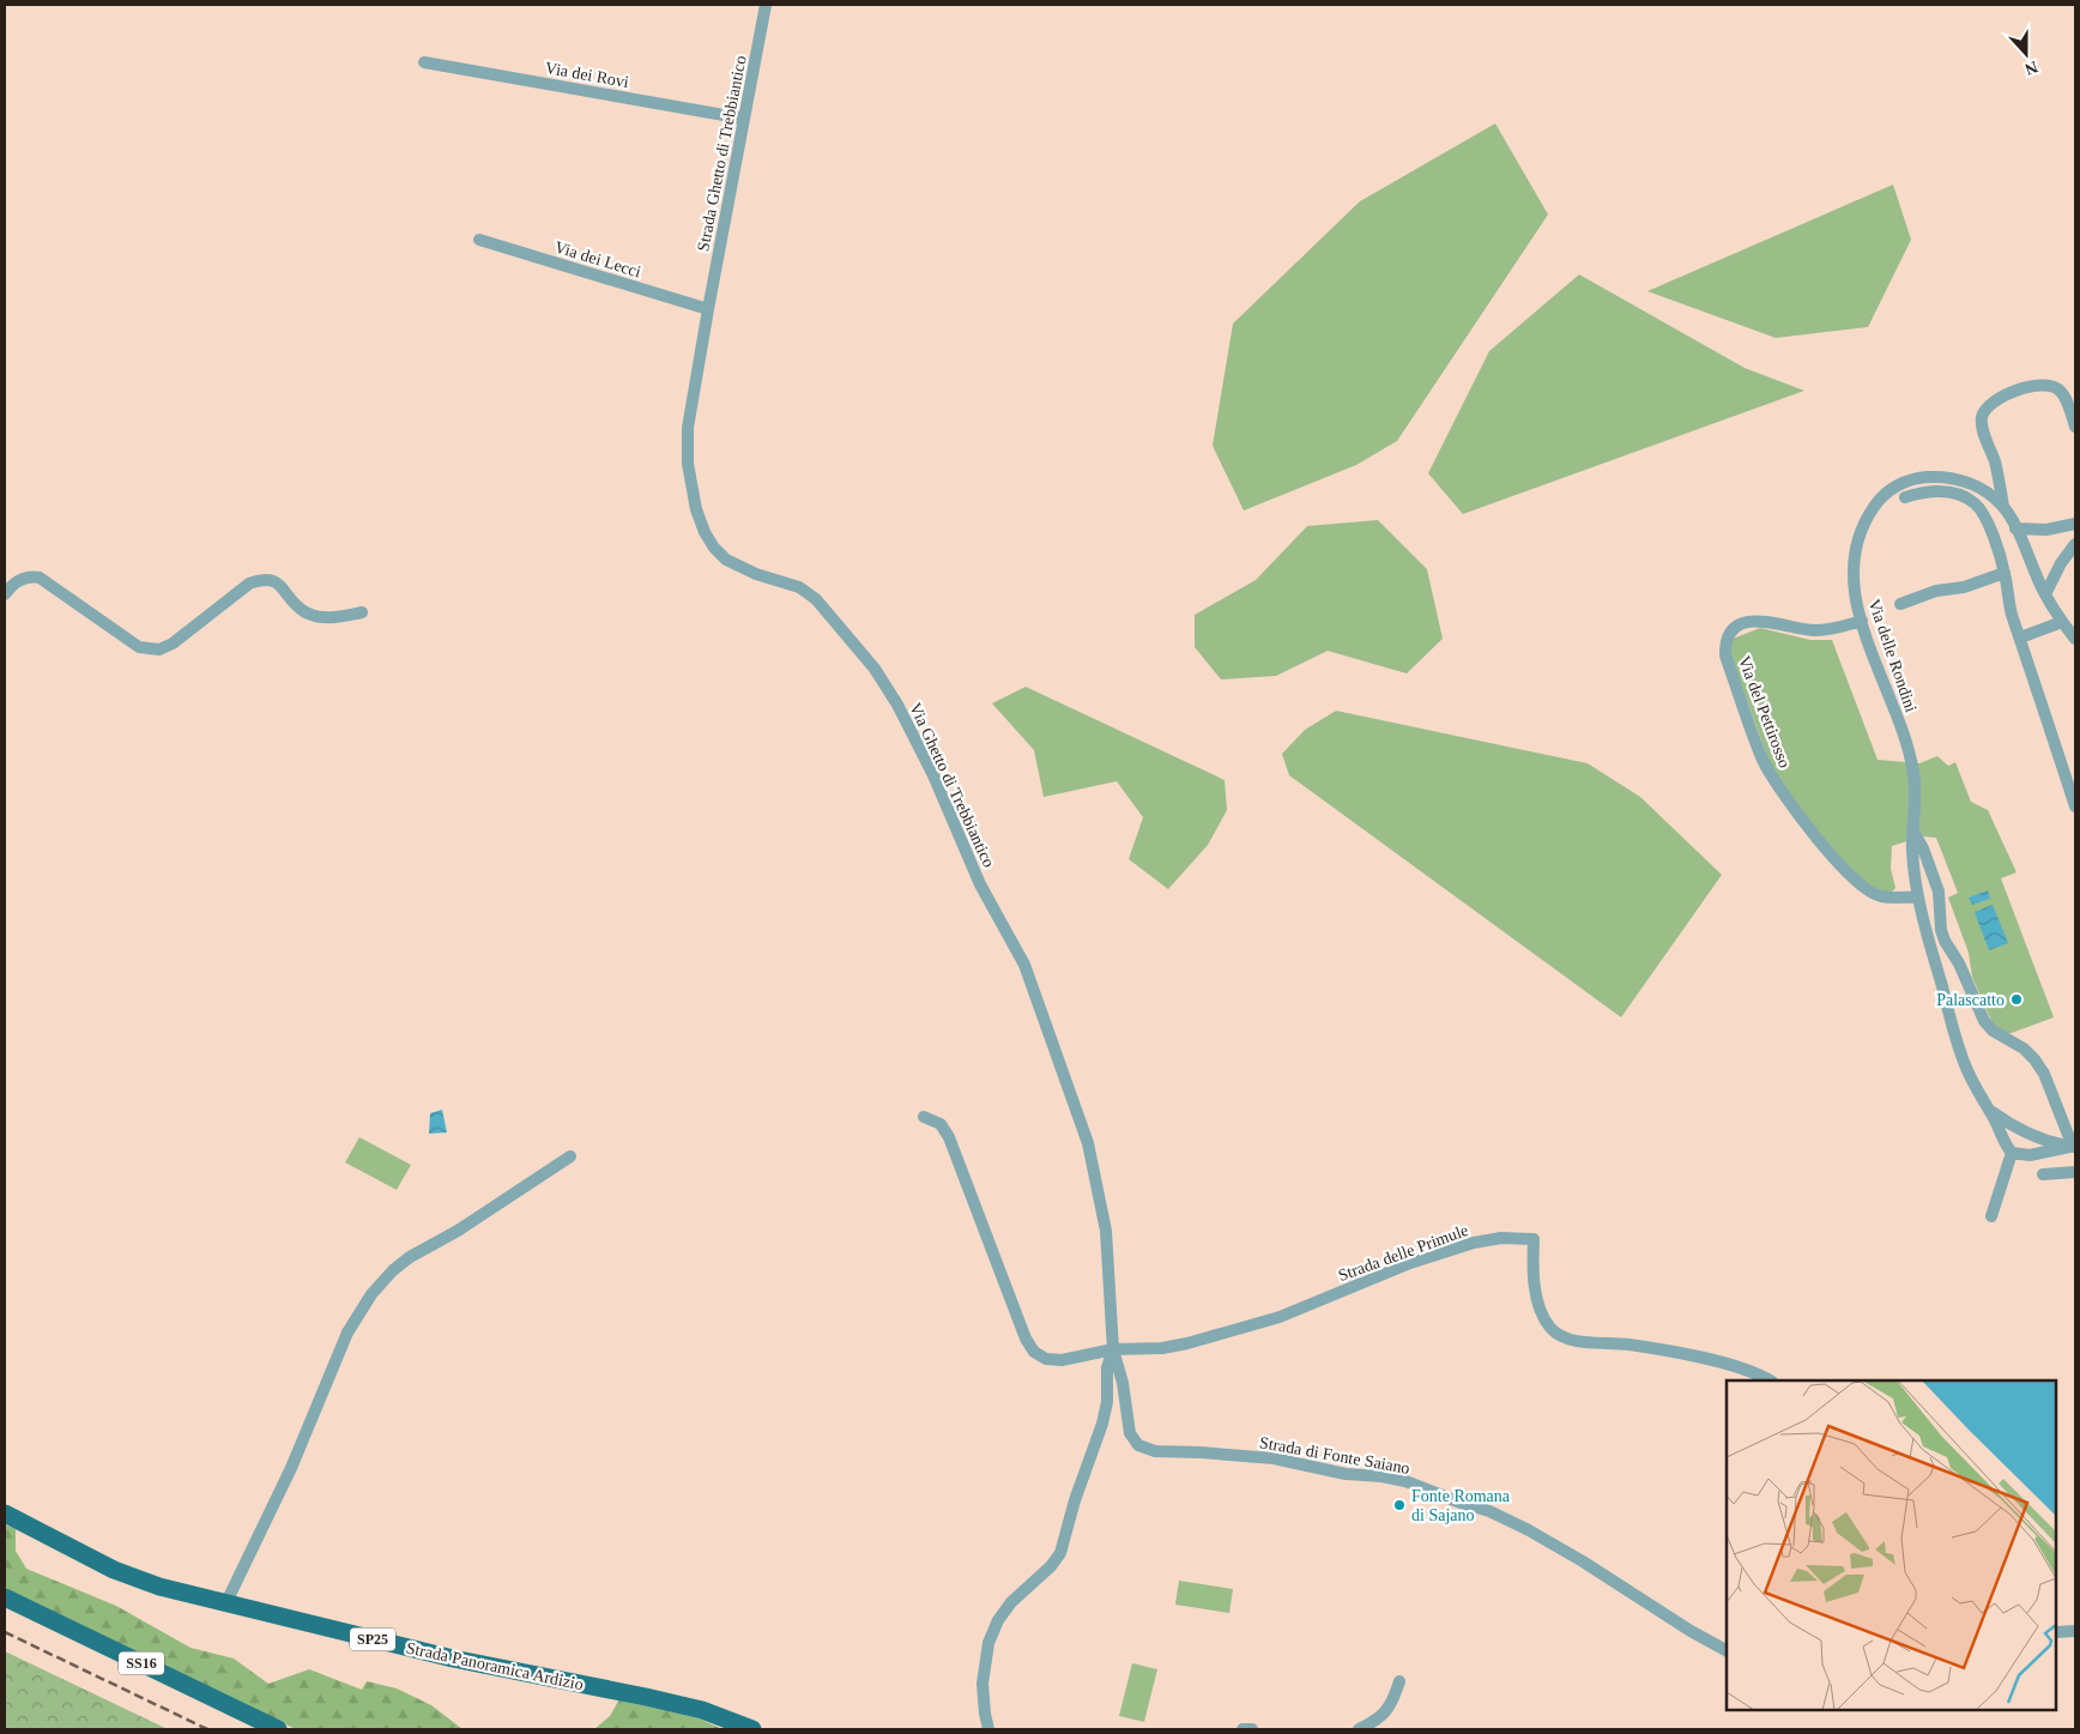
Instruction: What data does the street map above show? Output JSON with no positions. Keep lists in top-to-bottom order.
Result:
{
  "streets": {
    "main road": ["SP25", "SS16", "Strada Panoramica Ardizio"],
    "street": [
      "Via dei Rovi",
      "Strada Ghetto di Trebbiantico",
      "Via dei Lecci",
      "Via delle Rondini",
      "Via del Pettirosso",
      "Via Ghetto di Trebbiantico",
      "Strada delle Primule",
      "Strada di Fonte Saiano"
    ]
  },
  "crossings": [
    ["Via dei Rovi", "Strada Ghetto di Trebbiantico"],
    ["Strada Ghetto di Trebbiantico", "Via dei Lecci"],
    ["Strada Ghetto di Trebbiantico", "Via Ghetto di Trebbiantico"],
    ["Via dei Lecci", "Via Ghetto di Trebbiantico"],
    ["Via delle Rondini", "Via del Pettirosso"],
    ["Via Ghetto di Trebbiantico", "Strada delle Primule"],
    ["Via Ghetto di Trebbiantico", "Strada di Fonte Saiano"],
    ["Strada delle Primule", "Strada di Fonte Saiano"]
  ],
  "places": ["Palascatto", "Fonte Romana di Sajano"],
  "north": "bottom"
}
